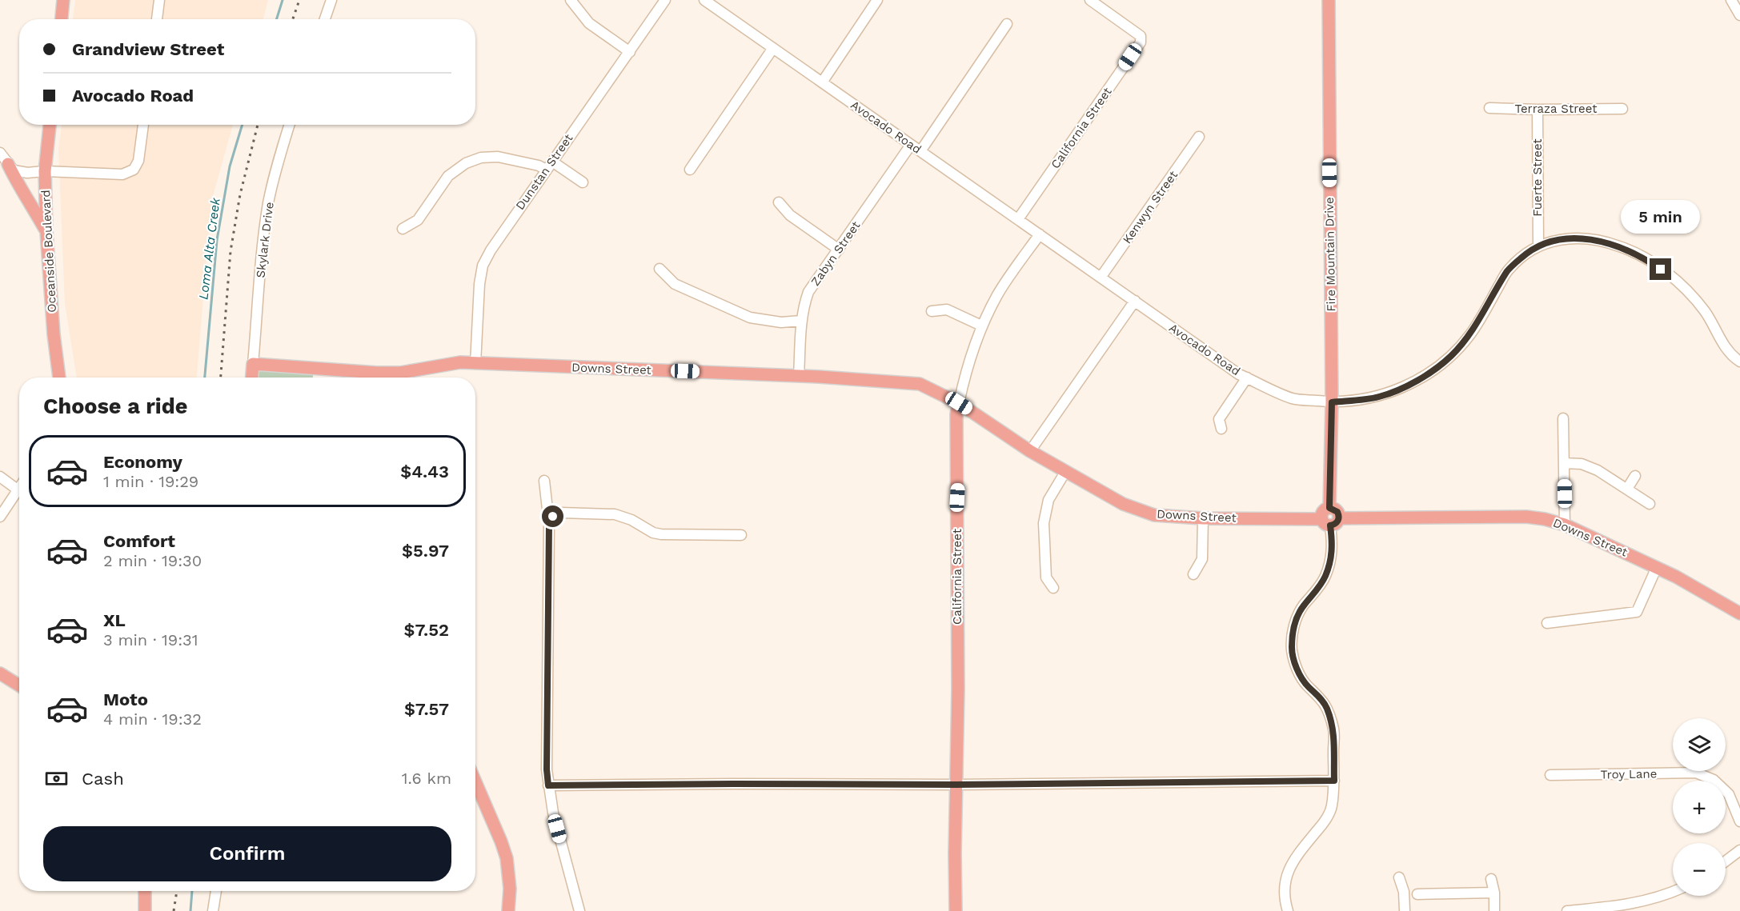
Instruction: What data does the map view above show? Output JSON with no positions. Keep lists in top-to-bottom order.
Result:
{
  "streets": {
    "main road": [
      "California Street",
      "Oceanside Boulevard",
      "Fire Mountain Drive",
      "Downs Street"
    ],
    "street": [
      "Terraza Street",
      "Avocado Road",
      "Dunstan Street",
      "Fuerte Street",
      "Kenwyn Street",
      "Skylark Drive",
      "Zabyn Street",
      "Troy Lane"
    ]
  },
  "crossings": [
    ["Terraza Street", "Fuerte Street"],
    ["Avocado Road", "California Street"],
    ["Avocado Road", "Fuerte Street"],
    ["Avocado Road", "Kenwyn Street"],
    ["Avocado Road", "Zabyn Street"],
    ["Avocado Road", "Fire Mountain Drive"],
    ["California Street", "Downs Street"],
    ["Dunstan Street", "Downs Street"],
    ["Skylark Drive", "Downs Street"],
    ["Zabyn Street", "Downs Street"],
    ["Fire Mountain Drive", "Downs Street"]
  ],
  "water": ["Loma Alta Creek"],
  "page": {
    "banner": ["Grandview Street", "Avocado Road"],
    "bubble": "5 min",
    "heading": "Choose a ride",
    "list": [
      {
        "name": "Economy",
        "note": "1 min · 19:29",
        "value": "$4.43"
      },
      {
        "name": "Comfort",
        "note": "2 min · 19:30",
        "value": "$5.97"
      },
      {
        "name": "XL",
        "note": "3 min · 19:31",
        "value": "$7.52"
      },
      {
        "name": "Moto",
        "note": "4 min · 19:32",
        "value": "$7.57"
      }
    ],
    "map_buttons": ["+", "−"],
    "pay": ["Cash", "1.6 km"],
    "buttons": "Confirm"
  }
}
